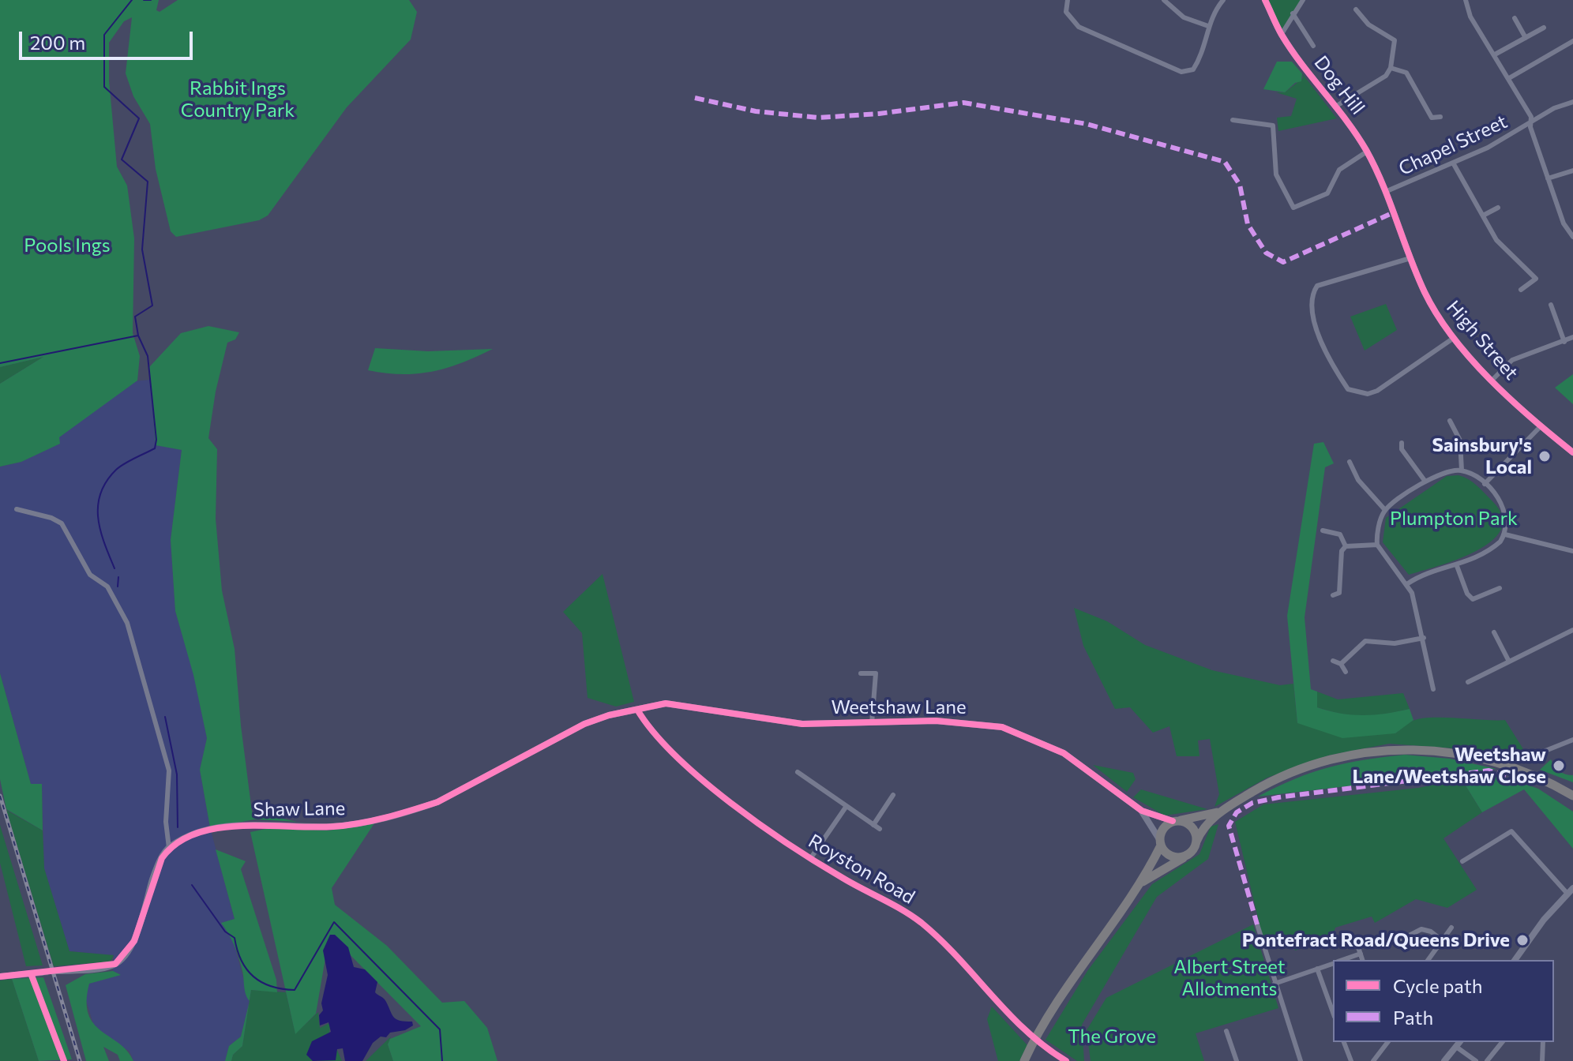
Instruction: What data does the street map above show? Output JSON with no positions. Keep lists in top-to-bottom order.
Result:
{
  "streets": {
    "street": [
      "Dog Hill",
      "Chapel Street",
      "High Street",
      "Weetshaw Lane",
      "Shaw Lane",
      "Royston Road"
    ]
  },
  "crossings": [
    ["Dog Hill", "Chapel Street"],
    ["Dog Hill", "High Street"],
    ["Chapel Street", "High Street"],
    ["Weetshaw Lane", "Shaw Lane"],
    ["Weetshaw Lane", "Royston Road"],
    ["Shaw Lane", "Royston Road"]
  ],
  "parks": [
    "Rabbit Ings Country Park",
    "Pools Ings",
    "Plumpton Park",
    "Albert Street Allotments",
    "The Grove"
  ],
  "places": ["Sainsbury's Local", "Weetshaw Lane/Weetshaw Close", "Pontefract Road/Queens Drive"],
  "legend": ["Cycle path", "Path"],
  "scale_bar": "200 m"
}
